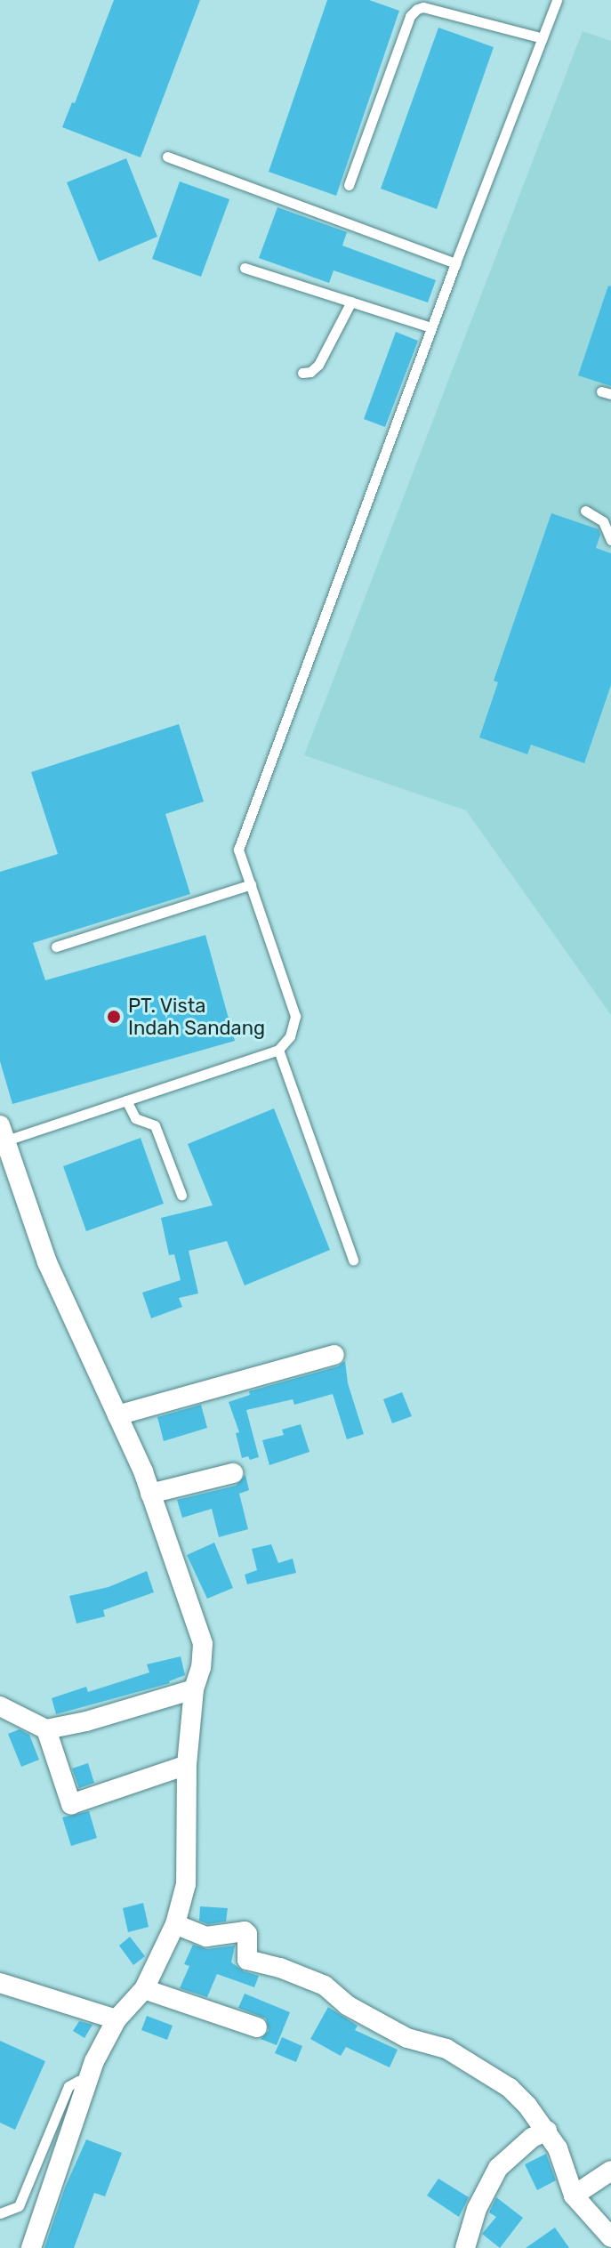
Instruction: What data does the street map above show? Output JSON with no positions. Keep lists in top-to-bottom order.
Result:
{
  "places": ["PT. Vista Indah Sandang"]
}
